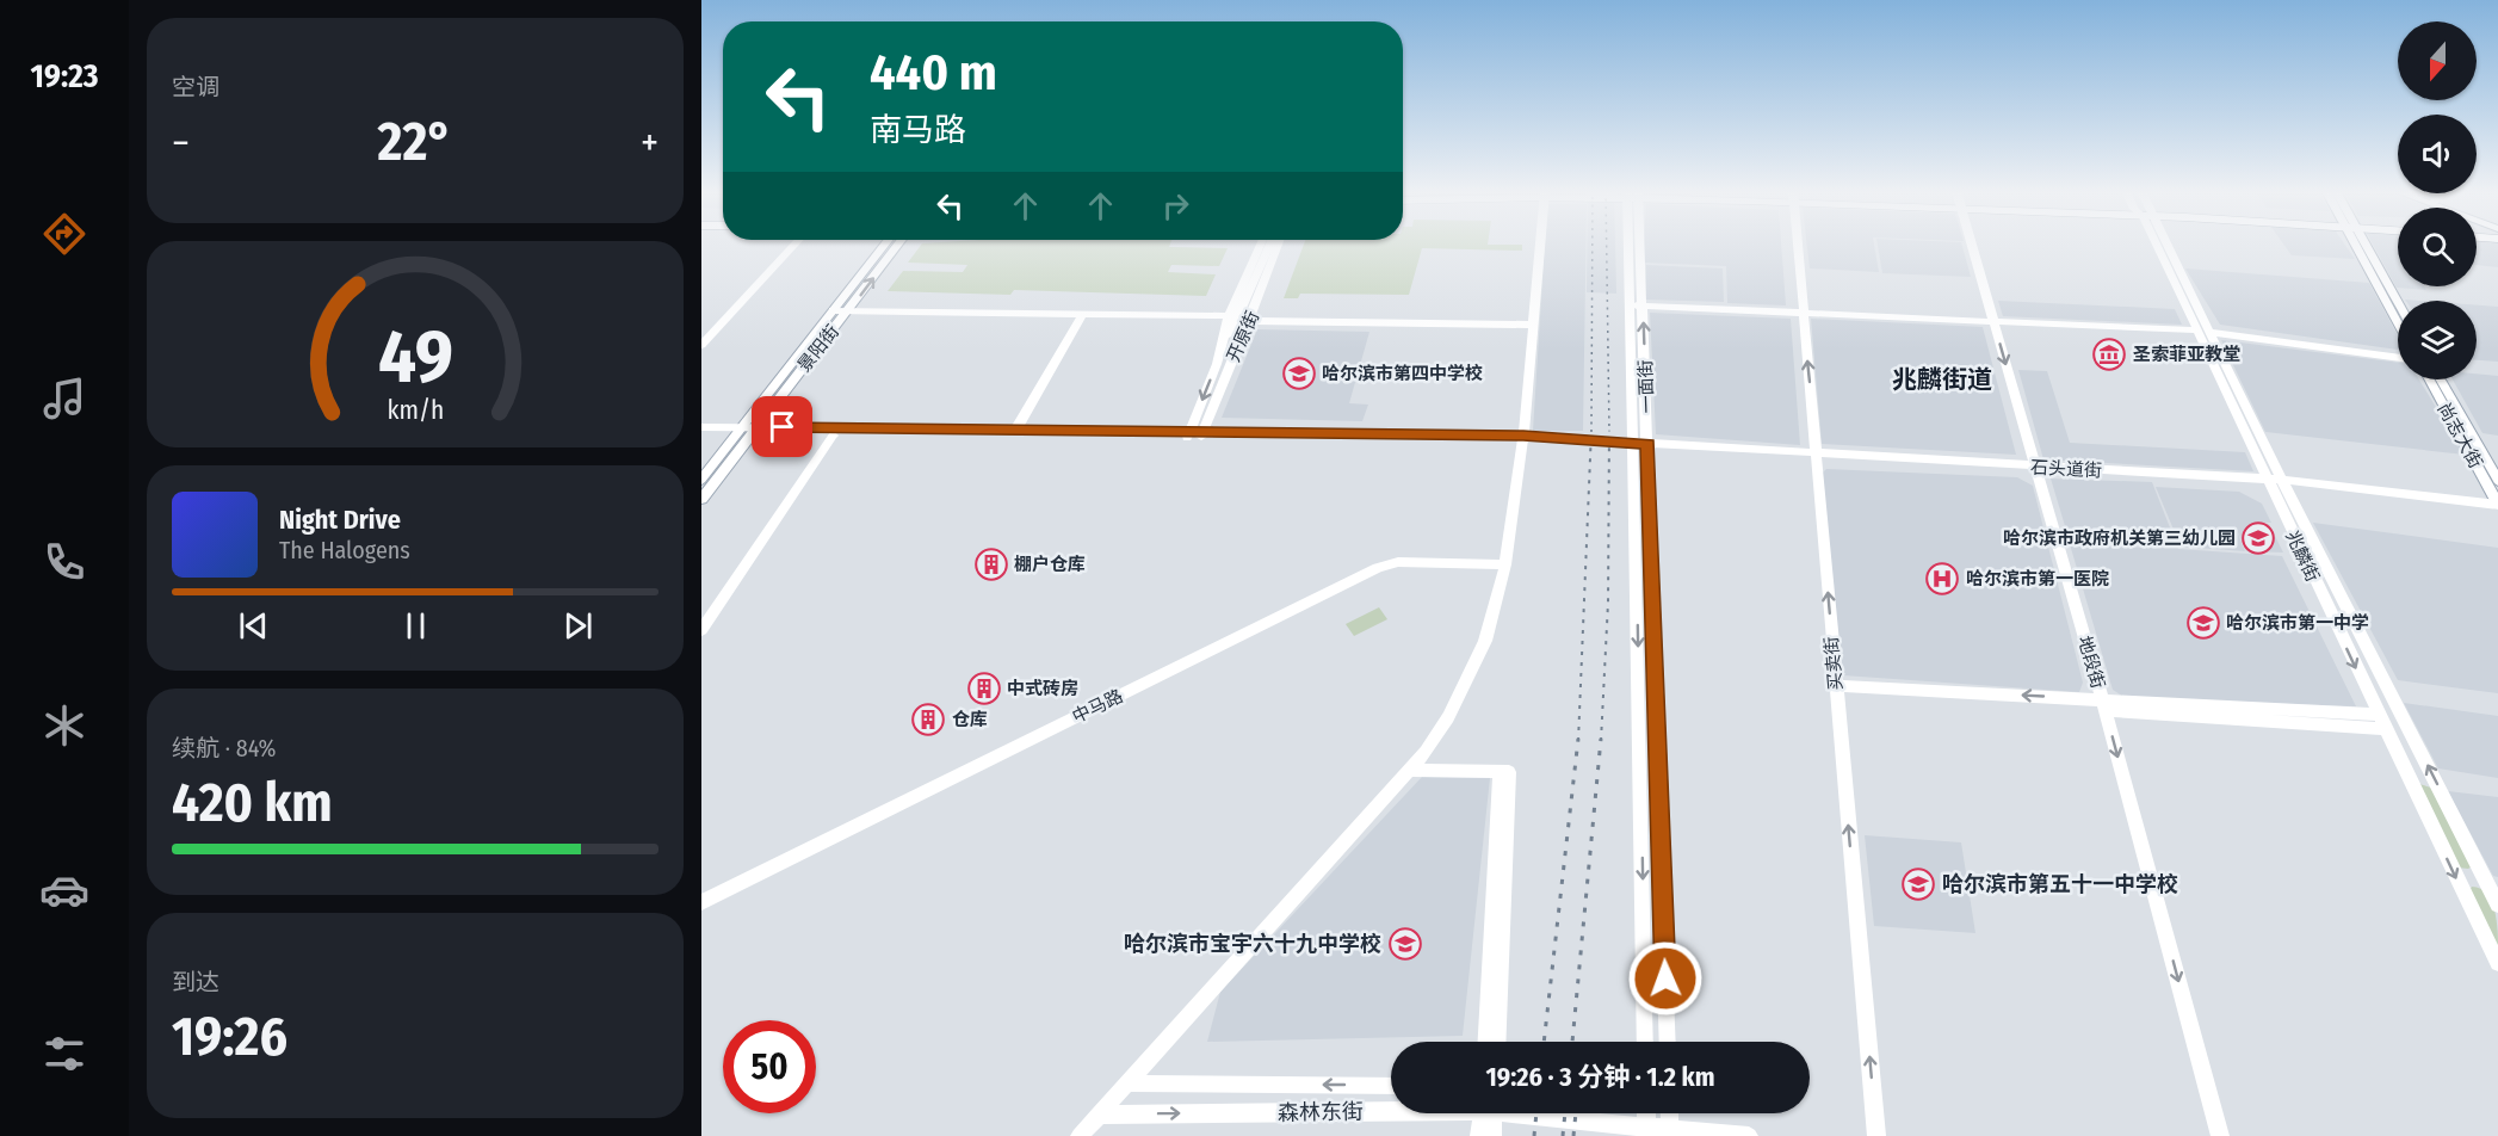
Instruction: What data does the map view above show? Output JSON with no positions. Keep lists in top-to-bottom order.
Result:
{
  "streets": {
    "main road": [
      "开原街",
      "景阳街",
      "一面街",
      "尚志大街",
      "石头道街",
      "兆麟街",
      "地段街",
      "买卖街",
      "中马路",
      "森林东街"
    ]
  },
  "crossings": [
    ["开原街", "石头道街"],
    ["一面街", "石头道街"],
    ["尚志大街", "石头道街"],
    ["石头道街", "兆麟街"],
    ["石头道街", "地段街"],
    ["石头道街", "买卖街"]
  ],
  "one_way": ["地段街", "买卖街"],
  "districts": ["兆麟街道"],
  "places": {
    "museum": ["圣索菲亚教堂"],
    "school or university": [
      "哈尔滨市第四中学校",
      "哈尔滨市政府机关第三幼儿园",
      "哈尔滨市第一中学",
      "哈尔滨市第五十一中学校",
      "哈尔滨市宝宇六十九中学校"
    ],
    "building": ["棚户仓库", "中式砖房", "仓库"],
    "hospital": ["哈尔滨市第一医院"]
  },
  "north": "bottom",
  "page": {
    "tabs": "19:23",
    "tile": [
      "空调",
      ["续航 · 84%", "420 km"],
      ["到达", "19:26"]
    ],
    "turn": ["440 m", "南马路"],
    "heat": ["−", "22°", "+"],
    "song": ["Night Drive", "The Halogens"],
    "limit": "50",
    "trip": "19:26 · 3 分钟 · 1.2 km",
    "gauge": ["49", "km/h"]
  }
}
